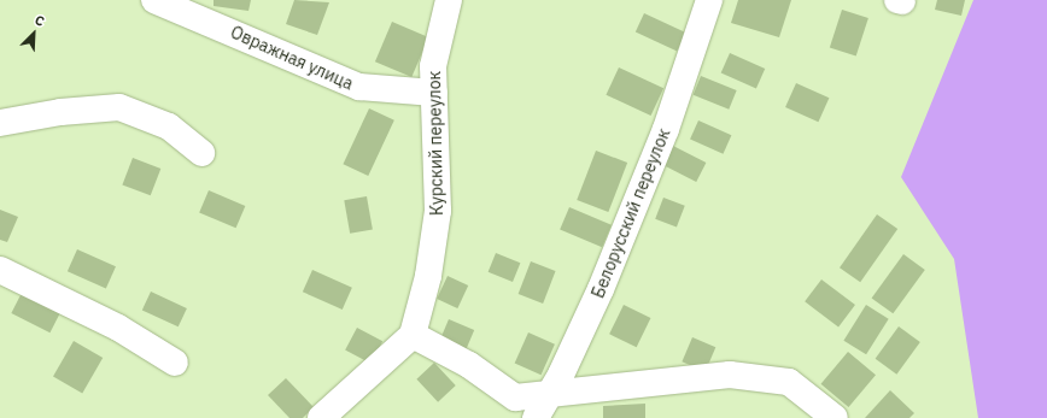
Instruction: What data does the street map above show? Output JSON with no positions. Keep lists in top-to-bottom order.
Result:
{
  "streets": {
    "street": ["Овражная улица", "Курский переулок", "Белорусский переулок"]
  },
  "crossings": [
    ["Овражная улица", "Курский переулок"]
  ],
  "north": "top right"
}
